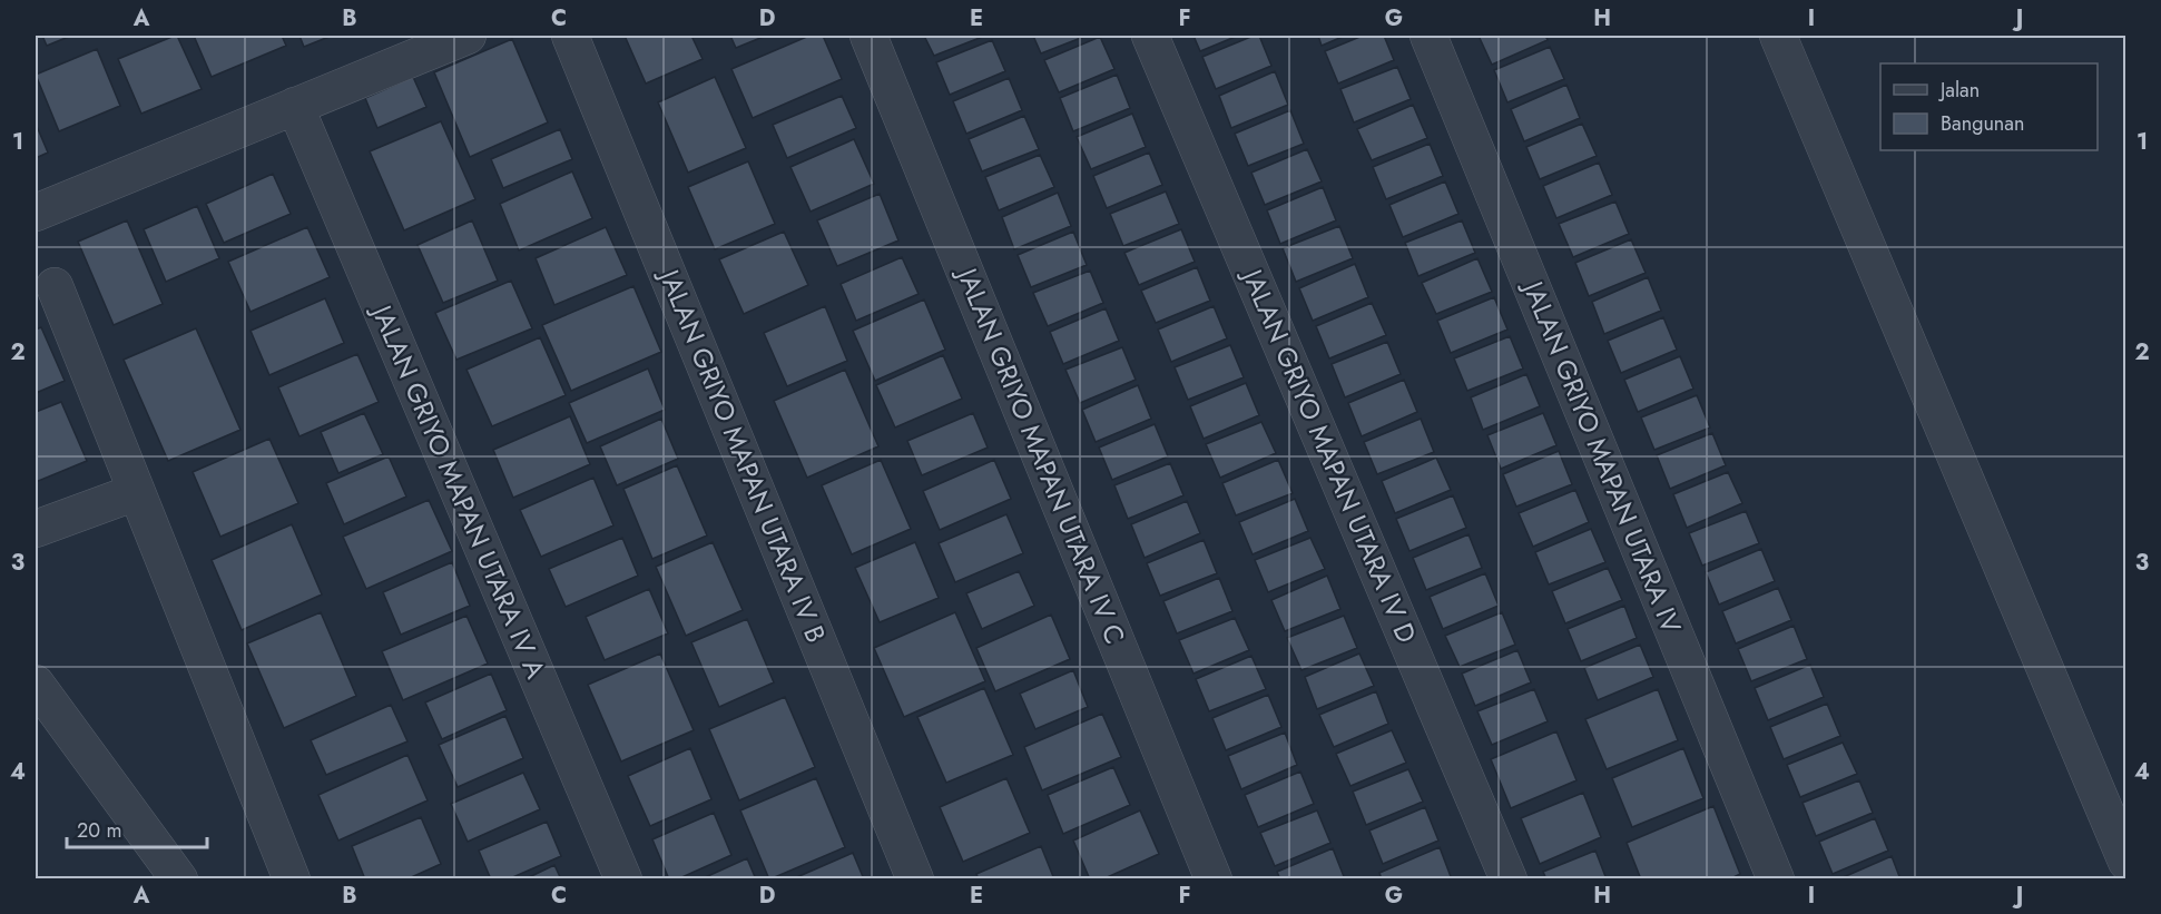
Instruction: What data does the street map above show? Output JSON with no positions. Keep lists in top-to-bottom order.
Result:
{
  "streets": {
    "street": [
      "JALAN GRIYO MAPAN UTARA IV B",
      "JALAN GRIYO MAPAN UTARA IV C",
      "JALAN GRIYO MAPAN UTARA IV D",
      "JALAN GRIYO MAPAN UTARA IV",
      "JALAN GRIYO MAPAN UTARA IV A"
    ]
  },
  "legend": ["Jalan", "Bangunan"],
  "scale_bar": "20 m",
  "grid": {
    "columns": [
      "A",
      "B",
      "C",
      "D",
      "E",
      "F",
      "G",
      "H",
      "I",
      "J"
    ],
    "rows": [
      "1",
      "2",
      "3",
      "4"
    ]
  }
}
